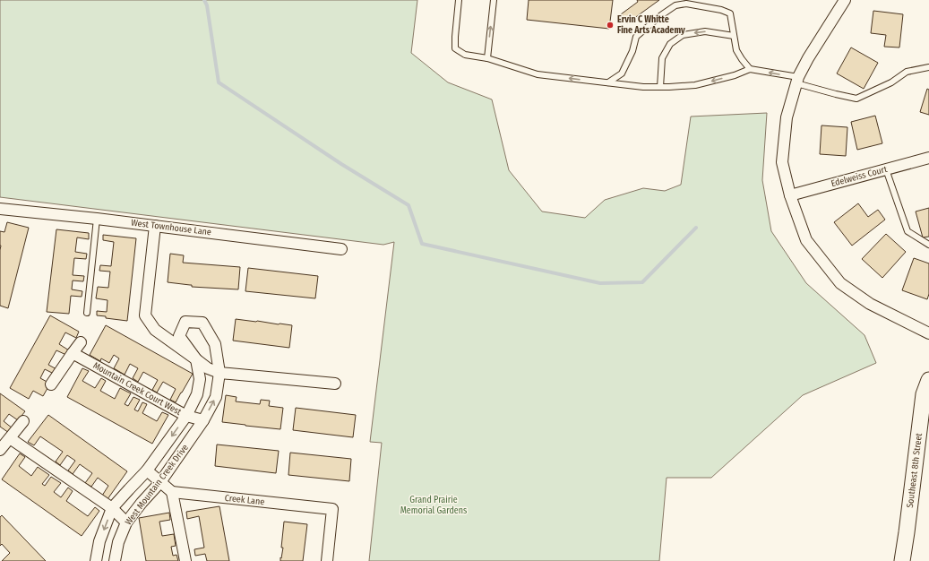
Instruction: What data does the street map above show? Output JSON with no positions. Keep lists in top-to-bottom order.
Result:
{
  "streets": {
    "street": [
      "Edelweiss Court",
      "West Townhouse Lane",
      "Mountain Creek Court West",
      "Southeast 8th Street",
      "West Mountain Creek Drive",
      "Creek Lane"
    ]
  },
  "crossings": [
    ["West Townhouse Lane", "West Mountain Creek Drive"],
    ["Mountain Creek Court West", "West Mountain Creek Drive"]
  ],
  "parks": ["Grand Prairie Memorial Gardens"],
  "places": ["Ervin C Whitte Fine Arts Academy"]
}
